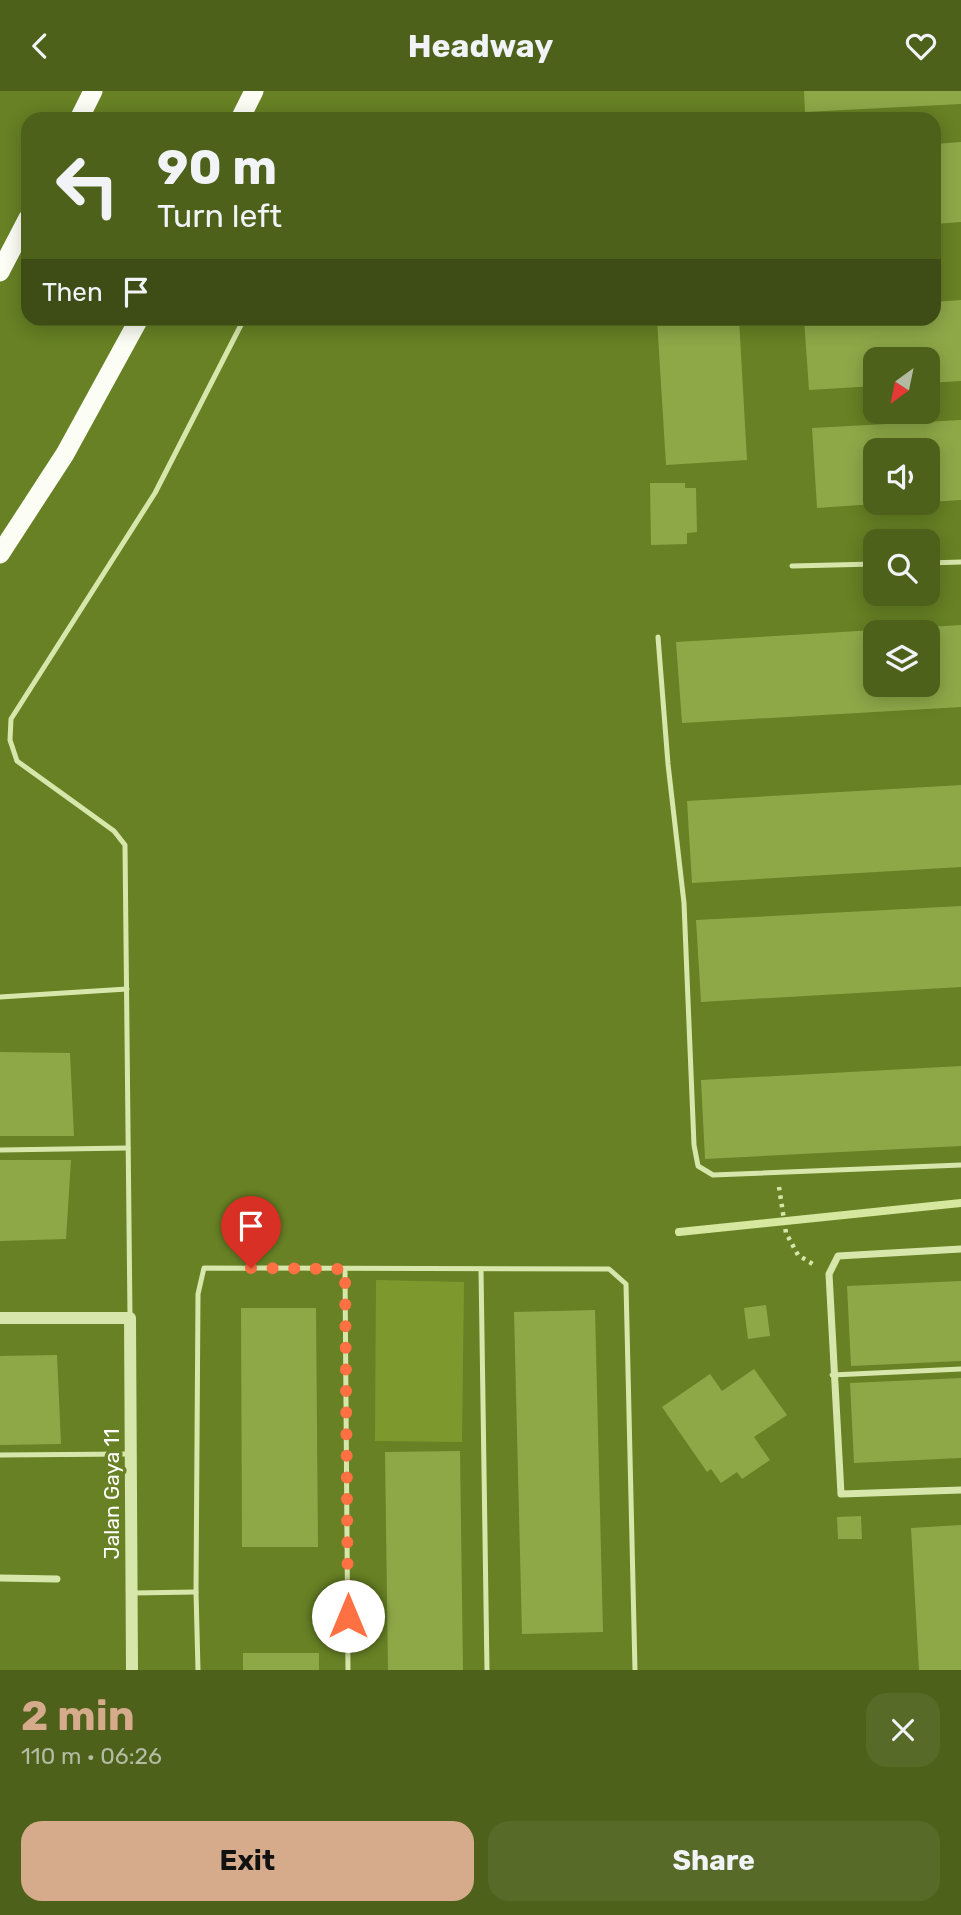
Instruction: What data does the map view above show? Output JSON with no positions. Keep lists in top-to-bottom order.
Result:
{
  "streets": {
    "street": ["Jalan Gaya 11"]
  },
  "north": "bottom left",
  "page": {
    "header": "Headway",
    "turn": ["90 m", "Turn left"],
    "then": "Then",
    "heading": ["2 min", "110 m · 06:26"],
    "buttons": ["Exit", "Share"]
  }
}
